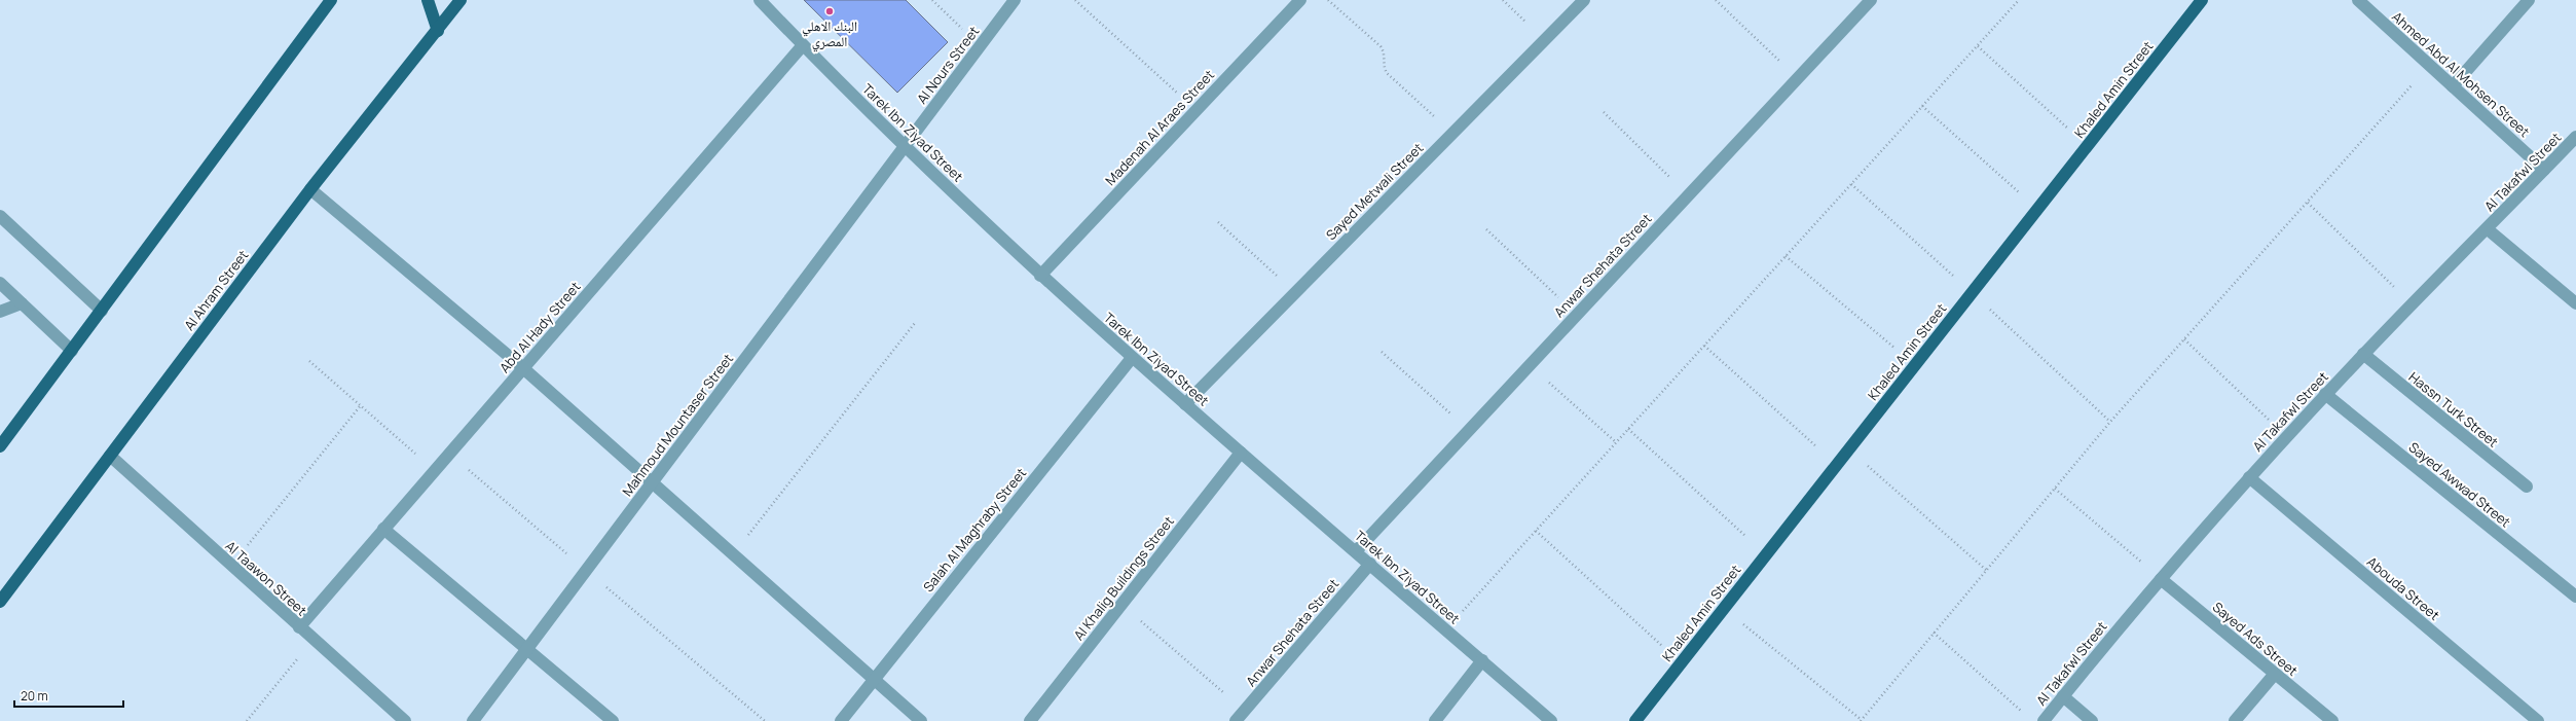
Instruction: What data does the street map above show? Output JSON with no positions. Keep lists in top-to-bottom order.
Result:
{
  "streets": {
    "main road": ["Khaled Amin Street", "Al Ahram Street"],
    "street": [
      "Al Nours Street",
      "Ahmed Abd Al Mohsen Street",
      "Madenah Al Araes Street",
      "Tarek Ibn Ziyad Street",
      "Al Takafwl Street",
      "Sayed Metwali Street",
      "Anwar Shehata Street",
      "Abd Al Hady Street",
      "Hassn Turk Street",
      "Mahmoud Mountaser Street",
      "Sayed Awwad Street",
      "Salah Al Maghraby Street",
      "Al Taawon Street",
      "Al Khalig Buildings Street",
      "Abouda Street",
      "Sayed Ads Street"
    ]
  },
  "crossings": [
    ["Al Nours Street", "Tarek Ibn Ziyad Street"],
    ["Al Nours Street", "Mahmoud Mountaser Street"],
    ["Ahmed Abd Al Mohsen Street", "Al Takafwl Street"],
    ["Madenah Al Araes Street", "Tarek Ibn Ziyad Street"],
    ["Tarek Ibn Ziyad Street", "Sayed Metwali Street"],
    ["Tarek Ibn Ziyad Street", "Anwar Shehata Street"],
    ["Tarek Ibn Ziyad Street", "Abd Al Hady Street"],
    ["Tarek Ibn Ziyad Street", "Mahmoud Mountaser Street"],
    ["Tarek Ibn Ziyad Street", "Salah Al Maghraby Street"],
    ["Tarek Ibn Ziyad Street", "Al Khalig Buildings Street"],
    ["Al Takafwl Street", "Hassn Turk Street"],
    ["Al Takafwl Street", "Sayed Awwad Street"],
    ["Al Takafwl Street", "Abouda Street"],
    ["Al Takafwl Street", "Sayed Ads Street"],
    ["Al Ahram Street", "Al Taawon Street"],
    ["Abd Al Hady Street", "Al Taawon Street"]
  ],
  "places": ["البنك الاهلي المصري"],
  "scale_bar": "20 m"
}
